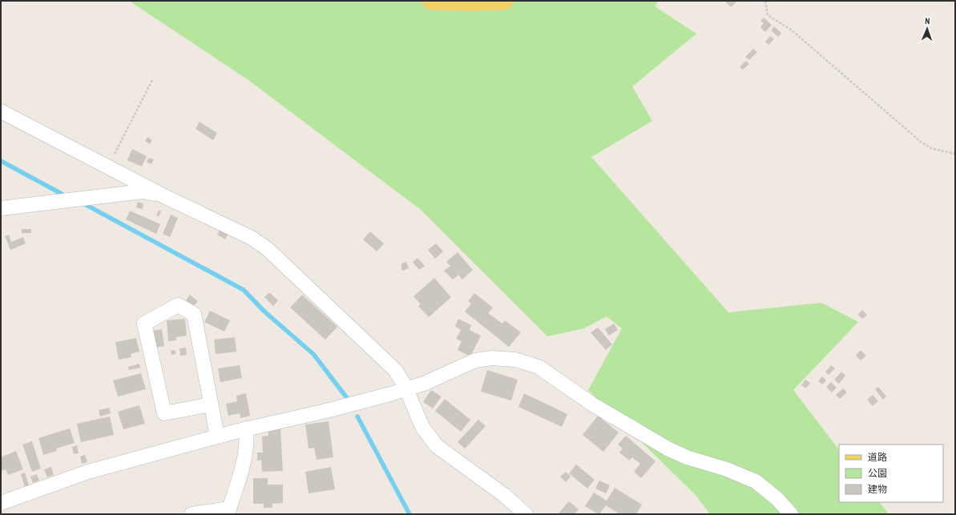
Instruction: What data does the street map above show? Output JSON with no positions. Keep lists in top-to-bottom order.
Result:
{
  "legend": ["道路", "公園", "建物"],
  "north": "top"
}
